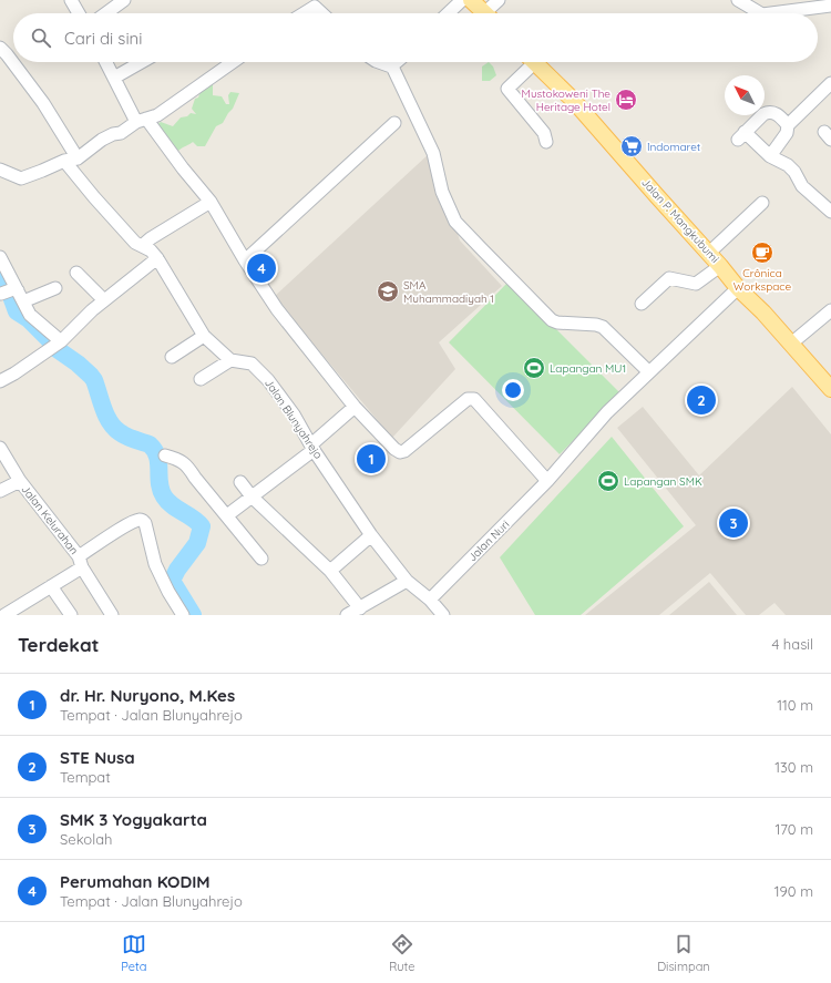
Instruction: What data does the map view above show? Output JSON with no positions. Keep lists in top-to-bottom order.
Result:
{
  "streets": {
    "main road": ["Jalan P. Mangkubumi"],
    "street": ["Jalan Blunyahrejo", "Jalan Kelurahan", "Jalan Nuri"]
  },
  "crossings": [
    ["Jalan P. Mangkubumi", "Jalan Nuri"],
    ["Jalan Blunyahrejo", "Jalan Nuri"]
  ],
  "places": {
    "hotel": ["Mustokoweni The Heritage Hotel"],
    "supermarket": ["Indomaret"],
    "cafe": ["Crônica Workspace"],
    "school or university": ["SMA Muhammadiyah 1"],
    "sports": ["Lapangan MU1", "Lapangan SMK"]
  },
  "north": "top left",
  "page": {
    "search": "Cari di sini",
    "pins": [
      "4",
      "2",
      "1",
      "3"
    ],
    "heading": ["Terdekat", "4 hasil"],
    "list": [
      {
        "mark": "1",
        "name": "dr. Hr. Nuryono, M.Kes",
        "note": "Tempat · Jalan Blunyahrejo",
        "value": "110 m"
      },
      {
        "mark": "2",
        "name": "STE Nusa",
        "note": "Tempat",
        "value": "130 m"
      },
      {
        "mark": "3",
        "name": "SMK 3 Yogyakarta",
        "note": "Sekolah",
        "value": "170 m"
      },
      {
        "mark": "4",
        "name": "Perumahan KODIM",
        "note": "Tempat · Jalan Blunyahrejo",
        "value": "190 m"
      }
    ],
    "nav": ["Peta", "Rute", "Disimpan"]
  }
}
